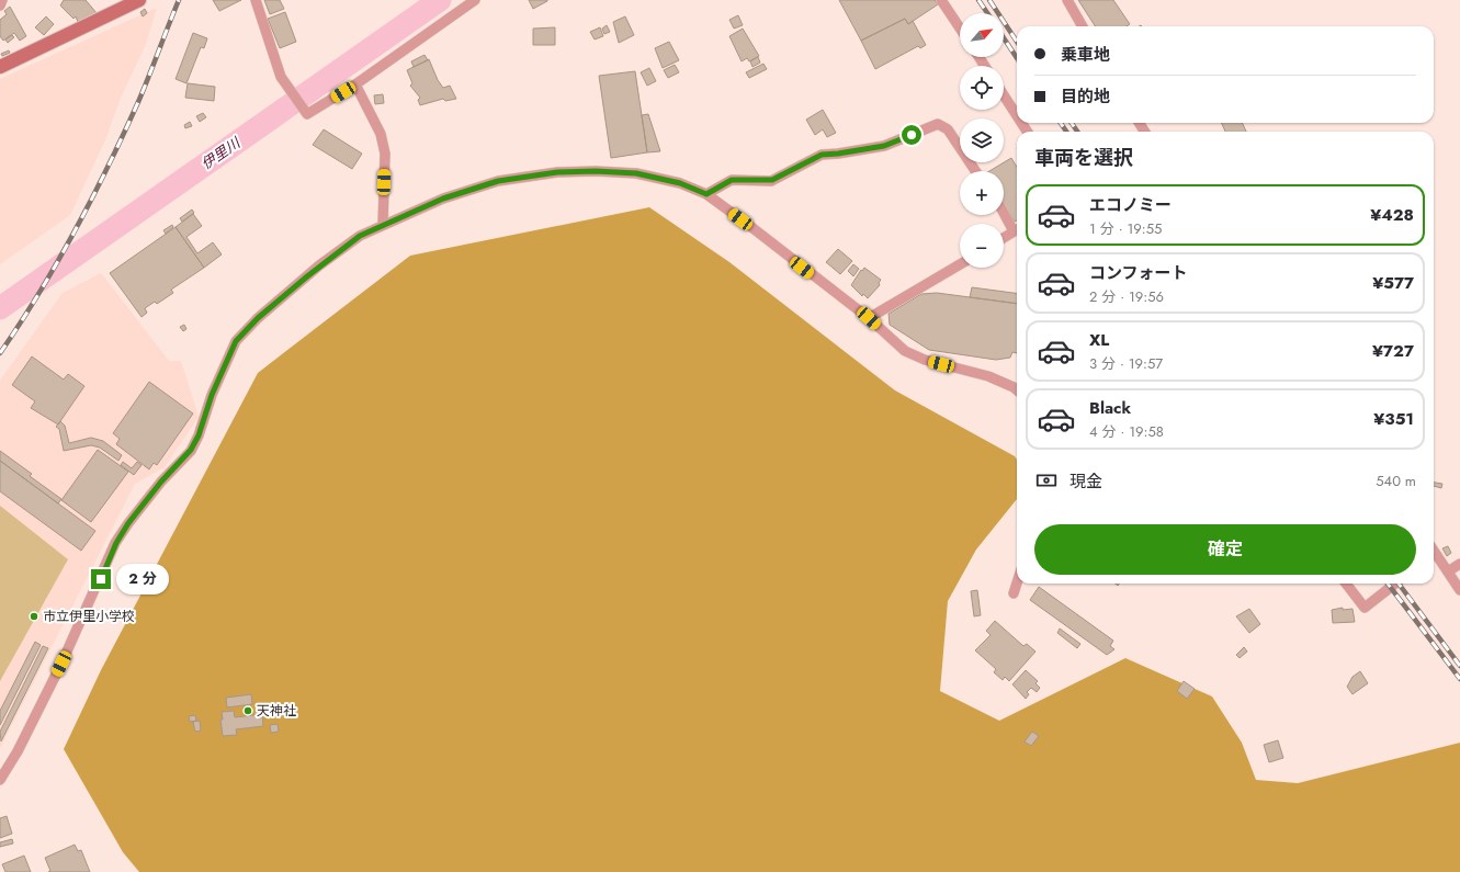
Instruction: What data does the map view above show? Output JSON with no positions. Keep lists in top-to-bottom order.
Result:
{
  "water": ["伊里川"],
  "places": ["市立伊里小学校", "天神社"],
  "north": "top right",
  "page": {
    "map_buttons": ["+", "−"],
    "banner": ["乗車地", "目的地"],
    "heading": "車両を選択",
    "list": [
      {
        "name": "エコノミー",
        "note": "1 分 · 19:55",
        "value": "¥428"
      },
      {
        "name": "コンフォート",
        "note": "2 分 · 19:56",
        "value": "¥577"
      },
      {
        "name": "XL",
        "note": "3 分 · 19:57",
        "value": "¥727"
      },
      {
        "name": "Black",
        "note": "4 分 · 19:58",
        "value": "¥351"
      }
    ],
    "pay": ["現金", "540 m"],
    "buttons": "確定",
    "bubble": "2 分"
  }
}
